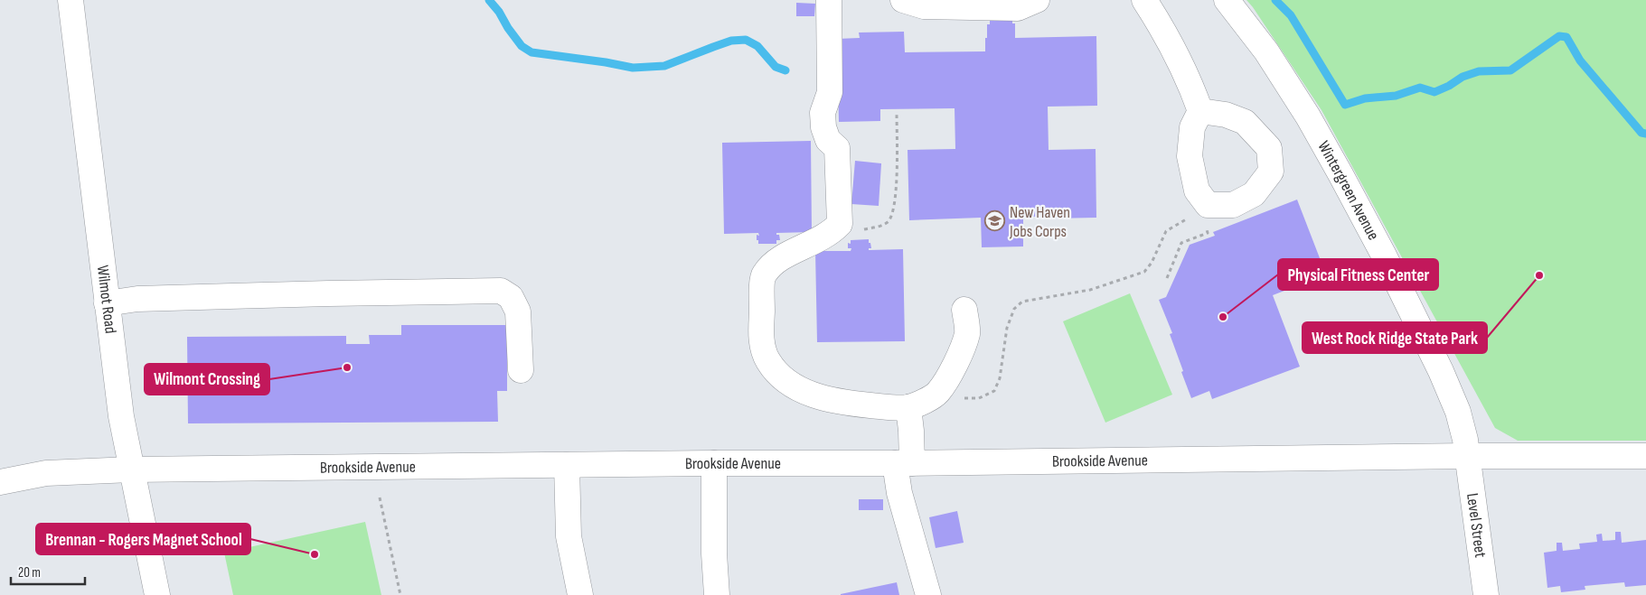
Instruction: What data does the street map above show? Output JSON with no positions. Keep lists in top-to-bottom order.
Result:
{
  "streets": {
    "street": [
      "Wintergreen Avenue",
      "Wilmot Road",
      "Brookside Avenue",
      "Level Street"
    ]
  },
  "crossings": [
    ["Wintergreen Avenue", "Brookside Avenue"],
    ["Wintergreen Avenue", "Level Street"],
    ["Wilmot Road", "Brookside Avenue"],
    ["Brookside Avenue", "Level Street"]
  ],
  "places": {
    "school or university": ["New Haven Jobs Corps"],
    "other": [
      "West Rock Ridge State Park",
      "Physical Fitness Center",
      "Wilmont Crossing",
      "Brennan - Rogers Magnet School"
    ]
  },
  "scale_bar": "20 m"
}
